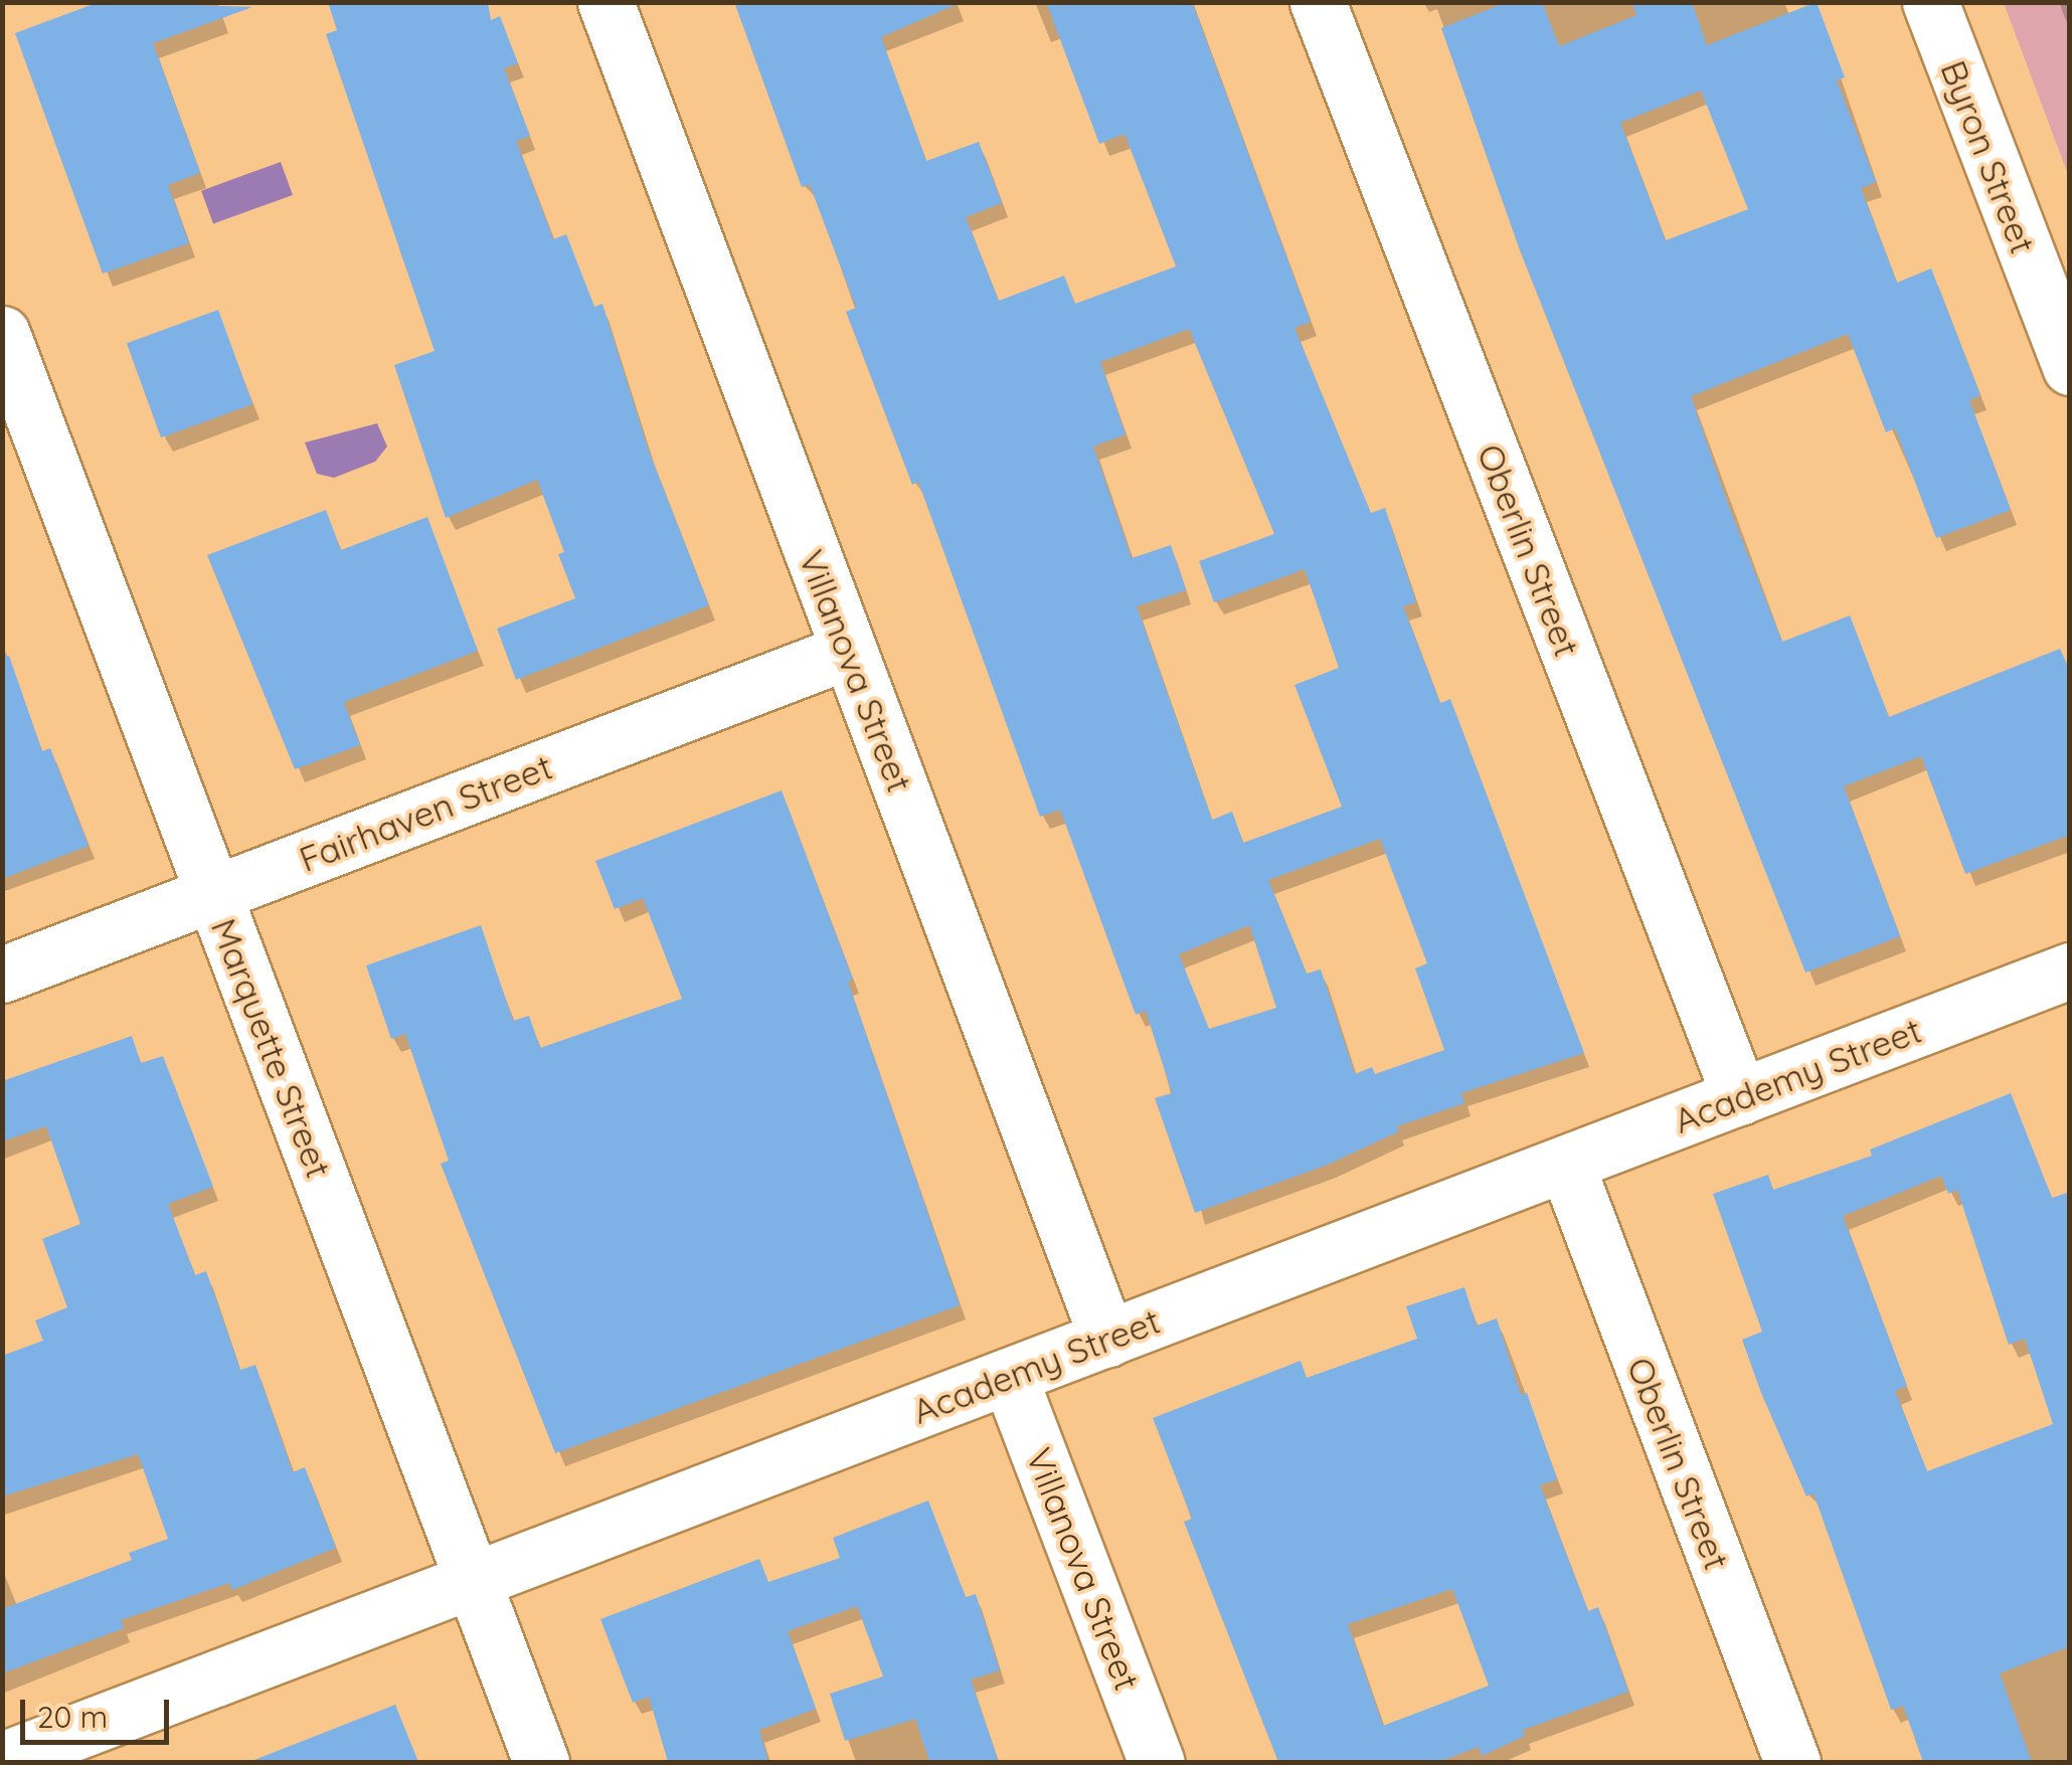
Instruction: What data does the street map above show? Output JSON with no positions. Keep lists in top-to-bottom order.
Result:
{
  "streets": {
    "street": [
      "Byron Street",
      "Oberlin Street",
      "Villanova Street",
      "Fairhaven Street",
      "Marquette Street",
      "Academy Street"
    ]
  },
  "crossings": [
    ["Oberlin Street", "Academy Street"],
    ["Villanova Street", "Fairhaven Street"],
    ["Villanova Street", "Academy Street"],
    ["Fairhaven Street", "Marquette Street"],
    ["Marquette Street", "Academy Street"]
  ],
  "scale_bar": "20 m"
}
